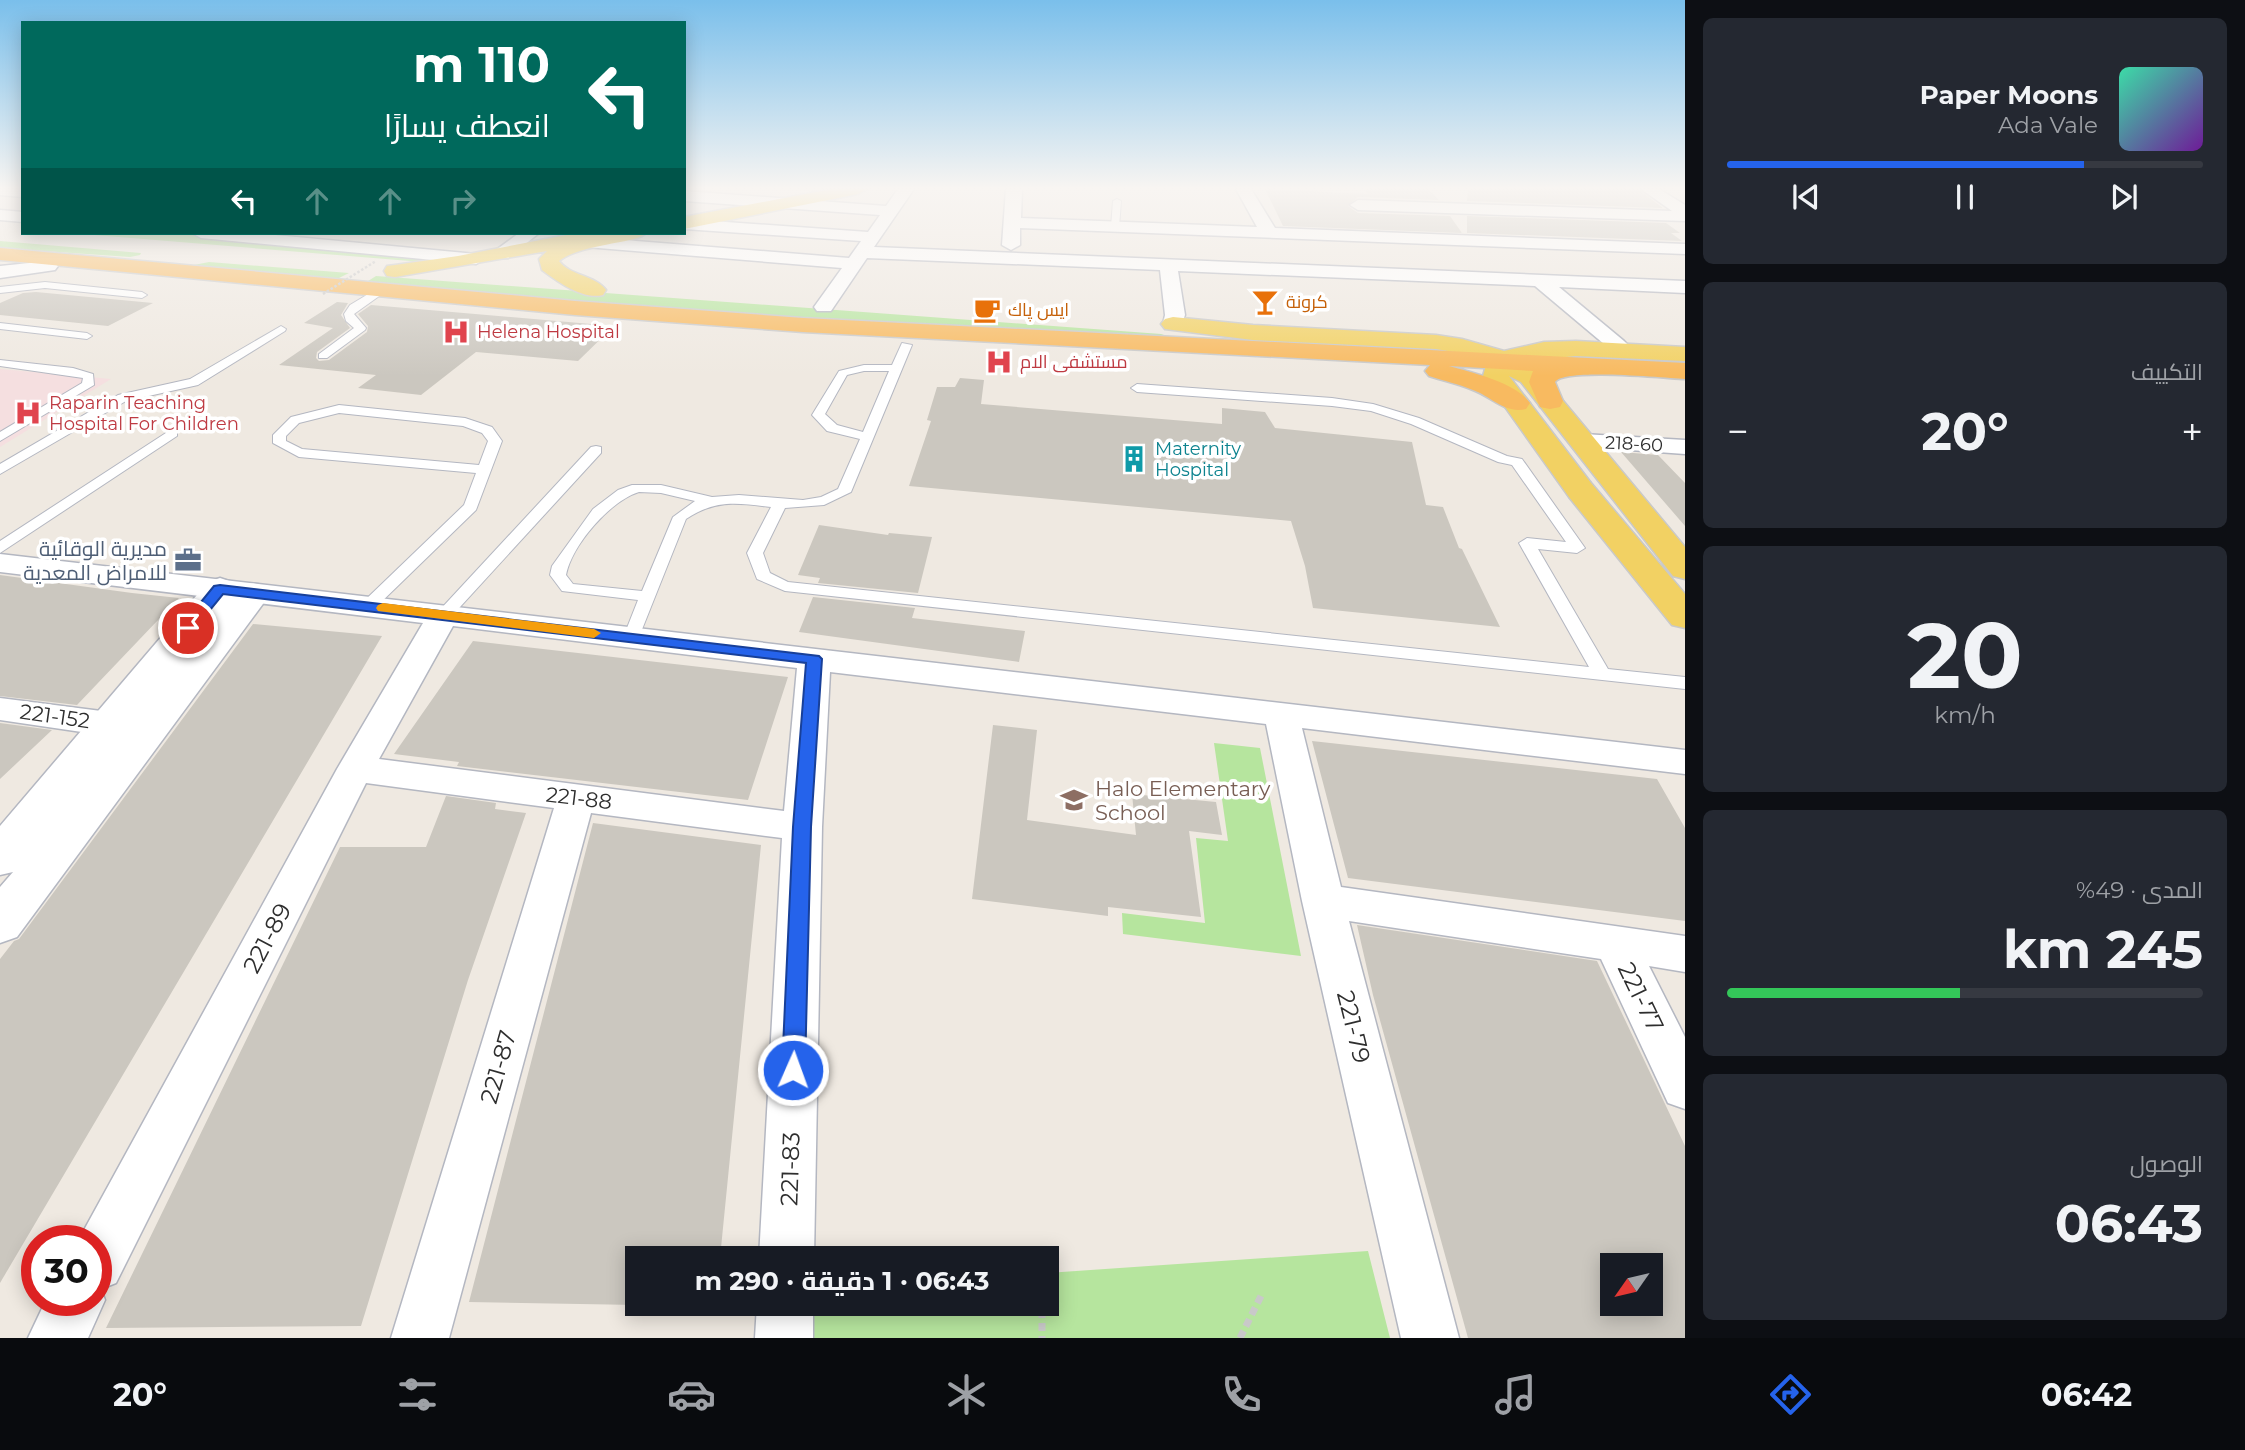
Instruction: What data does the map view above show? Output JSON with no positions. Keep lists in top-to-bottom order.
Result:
{
  "streets": {
    "street": [
      "218-60",
      "221-152",
      "221-88",
      "221-89",
      "221-77",
      "221-79",
      "221-87",
      "221-83"
    ]
  },
  "crossings": [
    ["221-88", "221-89"],
    ["221-88", "221-87"],
    ["221-88", "221-83"]
  ],
  "places": {
    "bar": ["كرونة"],
    "cafe": ["ايس پاك"],
    "hospital": ["Helena Hospital", "مستشفى الام", "Raparin Teaching Hospital For Children"],
    "building": ["Maternity Hospital"],
    "office": ["مديرية الوقائية للامراض المعدية"],
    "school or university": ["Halo Elementary School"]
  },
  "north": "bottom left",
  "page": {
    "turn": ["110 m", "انعطف يسارًا"],
    "song": ["Paper Moons", "Ada Vale"],
    "tile": [
      "التكييف",
      ["20", "km/h"],
      ["المدى · 49%", "245 km"],
      ["الوصول", "06:43"]
    ],
    "heat": ["−", "20°", "+"],
    "limit": "30",
    "trip": "06:43 · 1 دقيقة · 290 m",
    "tabs": ["06:42", "20°"]
  }
}
